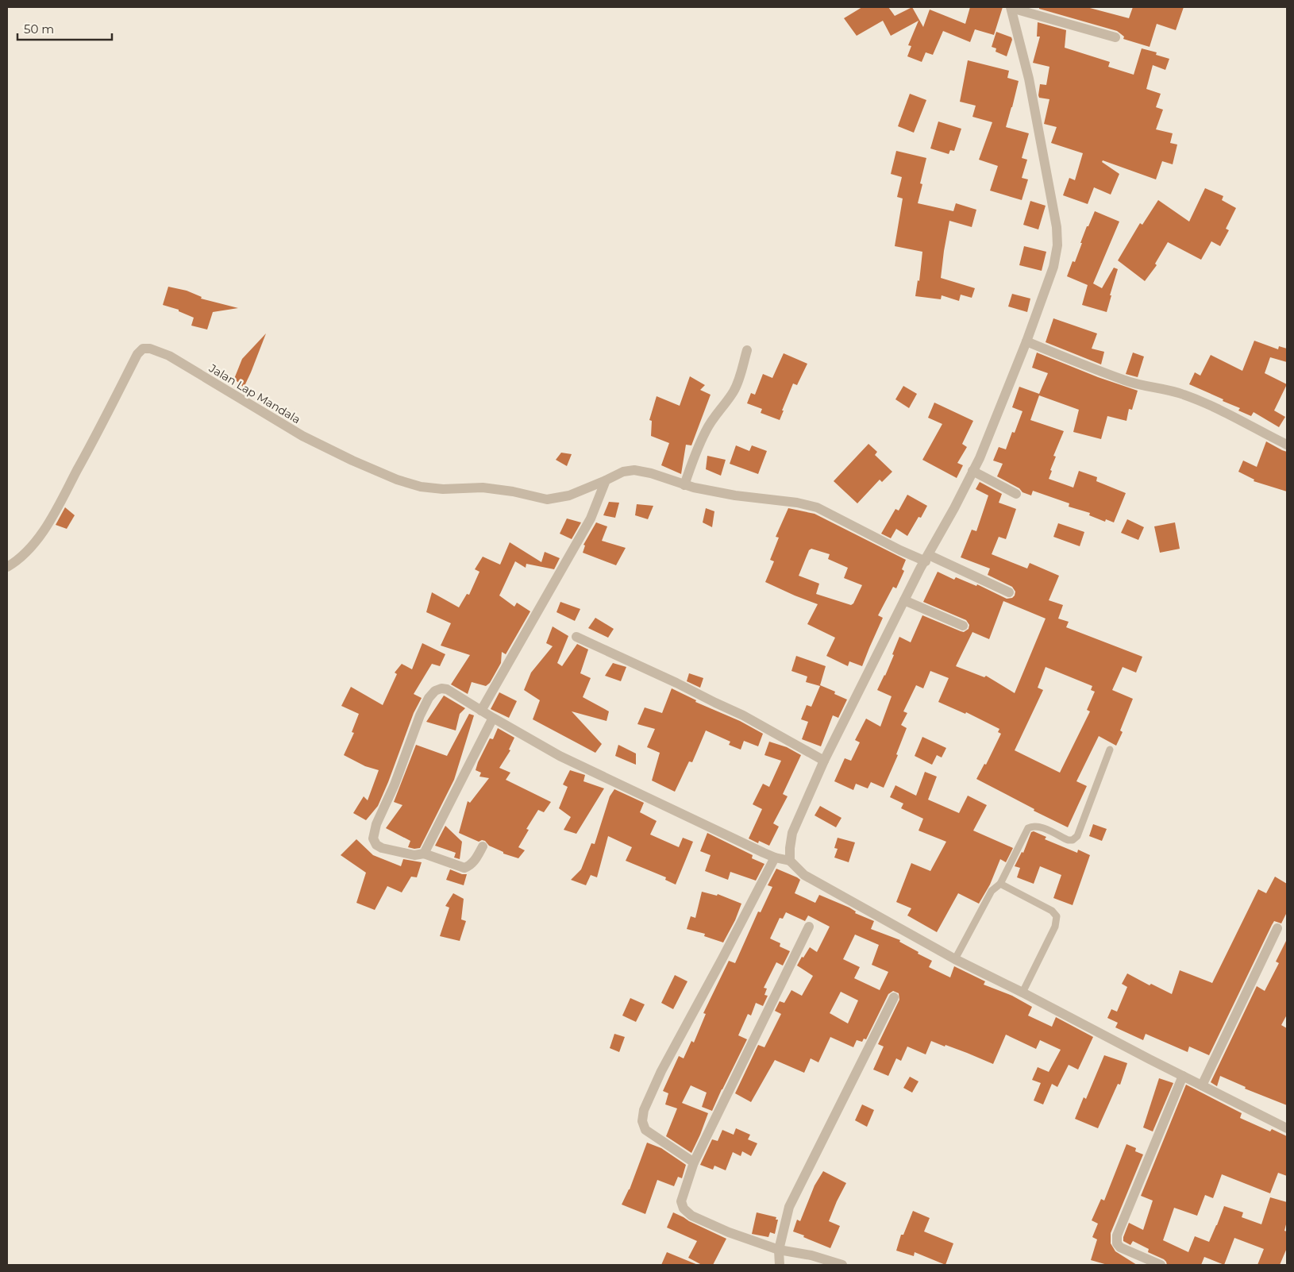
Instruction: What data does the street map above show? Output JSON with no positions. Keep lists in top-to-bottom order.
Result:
{
  "streets": {
    "street": ["Jalan Lap Mandala"]
  },
  "scale_bar": "50 m"
}
